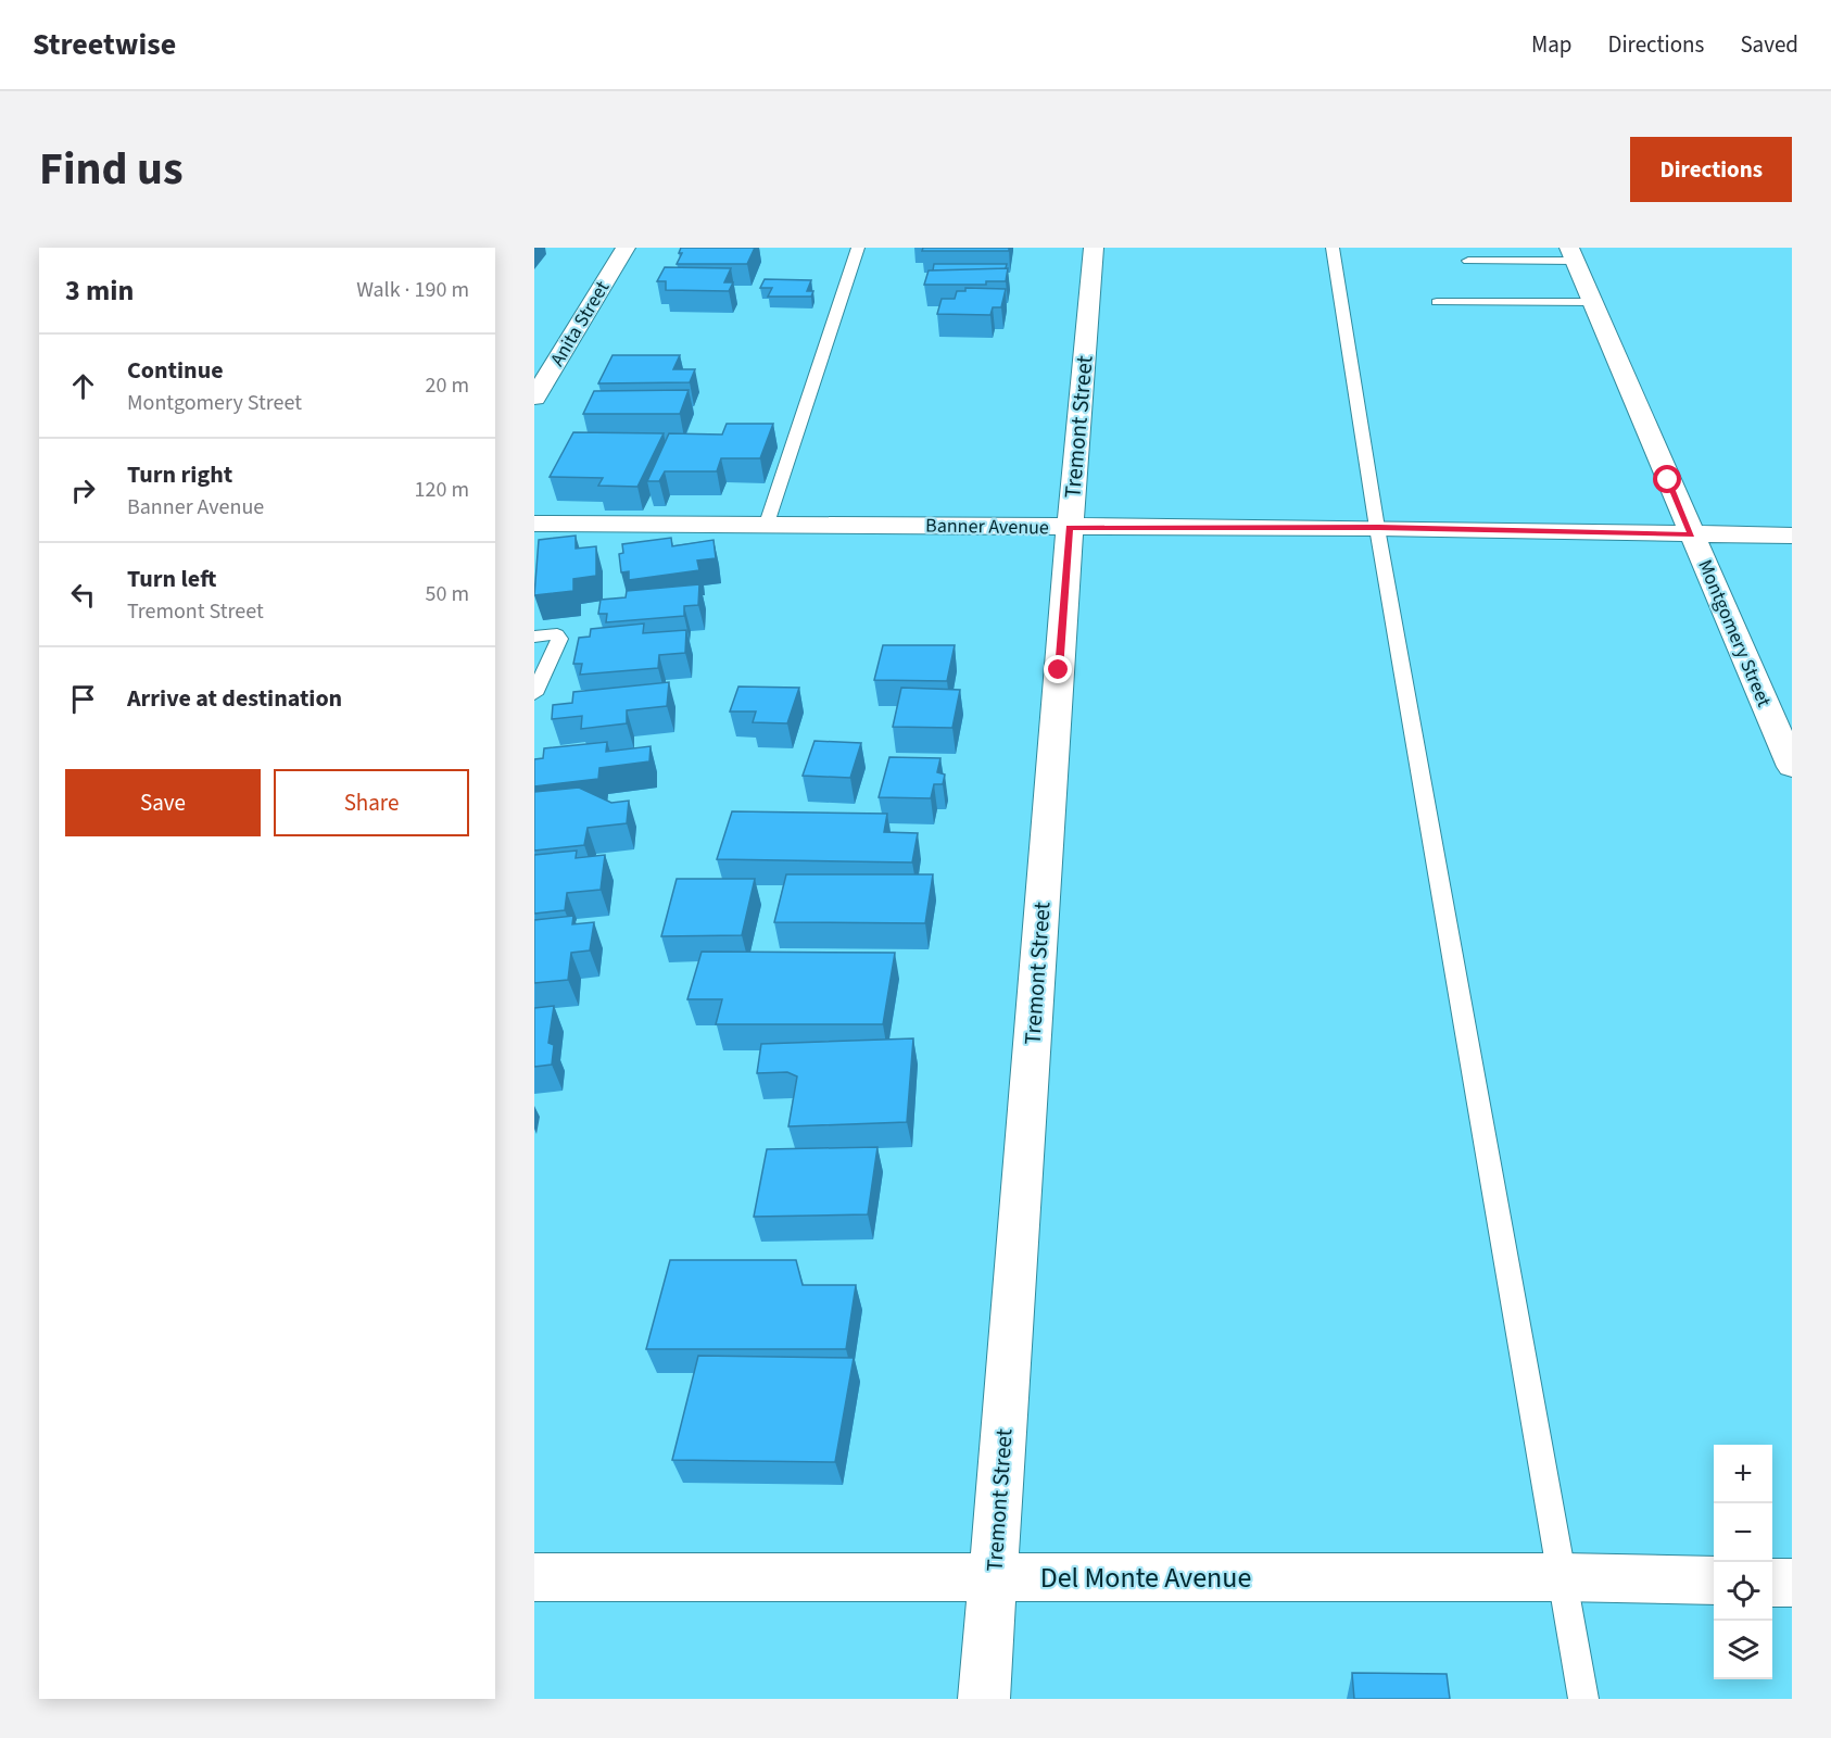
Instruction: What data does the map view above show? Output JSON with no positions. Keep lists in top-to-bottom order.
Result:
{
  "streets": {
    "street": [
      "Anita Street",
      "Tremont Street",
      "Banner Avenue",
      "Montgomery Street",
      "Del Monte Avenue"
    ]
  },
  "crossings": [
    ["Tremont Street", "Banner Avenue"],
    ["Tremont Street", "Del Monte Avenue"],
    ["Banner Avenue", "Montgomery Street"]
  ],
  "page": {
    "header": "Streetwise",
    "nav": ["Map", "Directions", "Saved"],
    "title": "Find us",
    "buttons": [
      "Directions",
      ["Save", "Share"]
    ],
    "heading": ["3 min", "Walk · 190 m"],
    "list": [
      ["Continue", "Montgomery Street", "20 m"],
      ["Turn right", "Banner Avenue", "120 m"],
      ["Turn left", "Tremont Street", "50 m"],
      "Arrive at destination"
    ],
    "map_buttons": ["+", "−"]
  }
}
